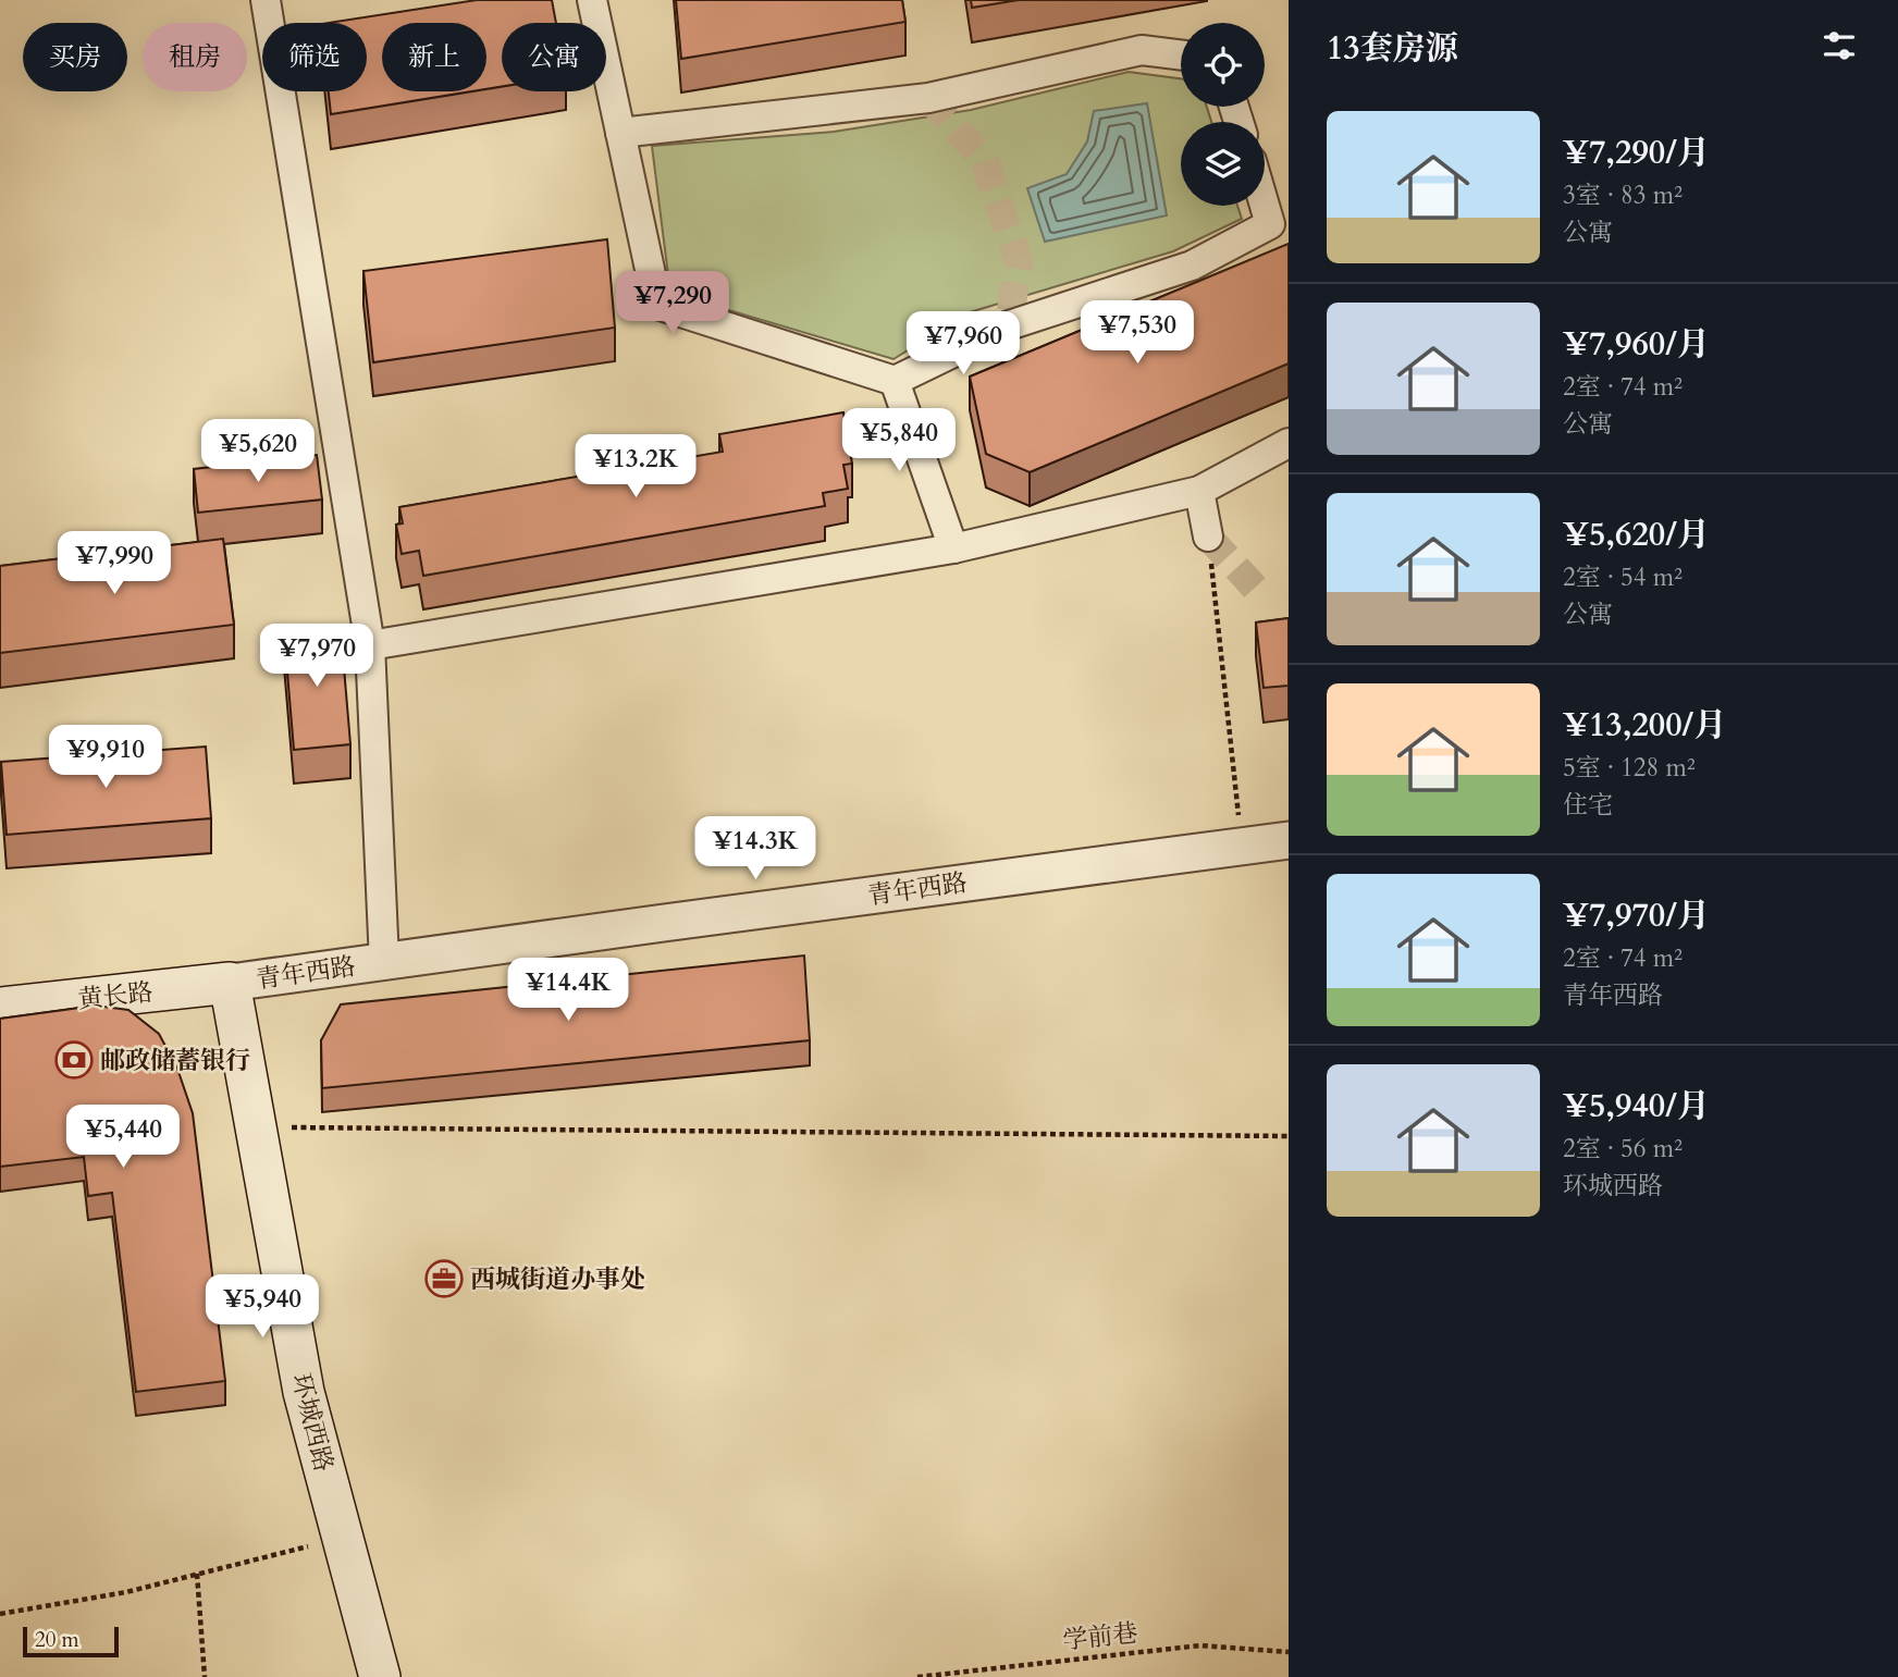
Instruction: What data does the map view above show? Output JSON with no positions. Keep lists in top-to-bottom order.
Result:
{
  "streets": {
    "main road": ["黄长路", "环城西路"],
    "street": ["青年西路"],
    "path": ["学前巷"]
  },
  "crossings": [
    ["青年西路", "黄长路"],
    ["青年西路", "环城西路"],
    ["黄长路", "环城西路"]
  ],
  "places": {
    "bank": ["邮政储蓄银行"],
    "office": ["西城街道办事处"]
  },
  "scale_bar": "20 m",
  "page": {
    "heading": "13套房源",
    "chip": [
      "买房",
      "租房",
      "筛选",
      "新上",
      "公寓"
    ],
    "list": [
      {
        "name": "¥7,290/月",
        "note": "3室 · 83 m² · 公寓"
      },
      {
        "name": "¥7,960/月",
        "note": "2室 · 74 m² · 公寓"
      },
      {
        "name": "¥5,620/月",
        "note": "2室 · 54 m² · 公寓"
      },
      {
        "name": "¥13,200/月",
        "note": "5室 · 128 m² · 住宅"
      },
      {
        "name": "¥7,970/月",
        "note": "2室 · 74 m² · 青年西路"
      },
      {
        "name": "¥5,940/月",
        "note": "2室 · 56 m² · 环城西路"
      }
    ],
    "price": [
      "¥7,290",
      "¥7,530",
      "¥7,960",
      "¥5,840",
      "¥5,620",
      "¥13.2K",
      "¥7,990",
      "¥7,970",
      "¥9,910",
      "¥14.3K",
      "¥14.4K",
      "¥5,440",
      "¥5,940"
    ],
    "scale": "20 m"
  }
}
